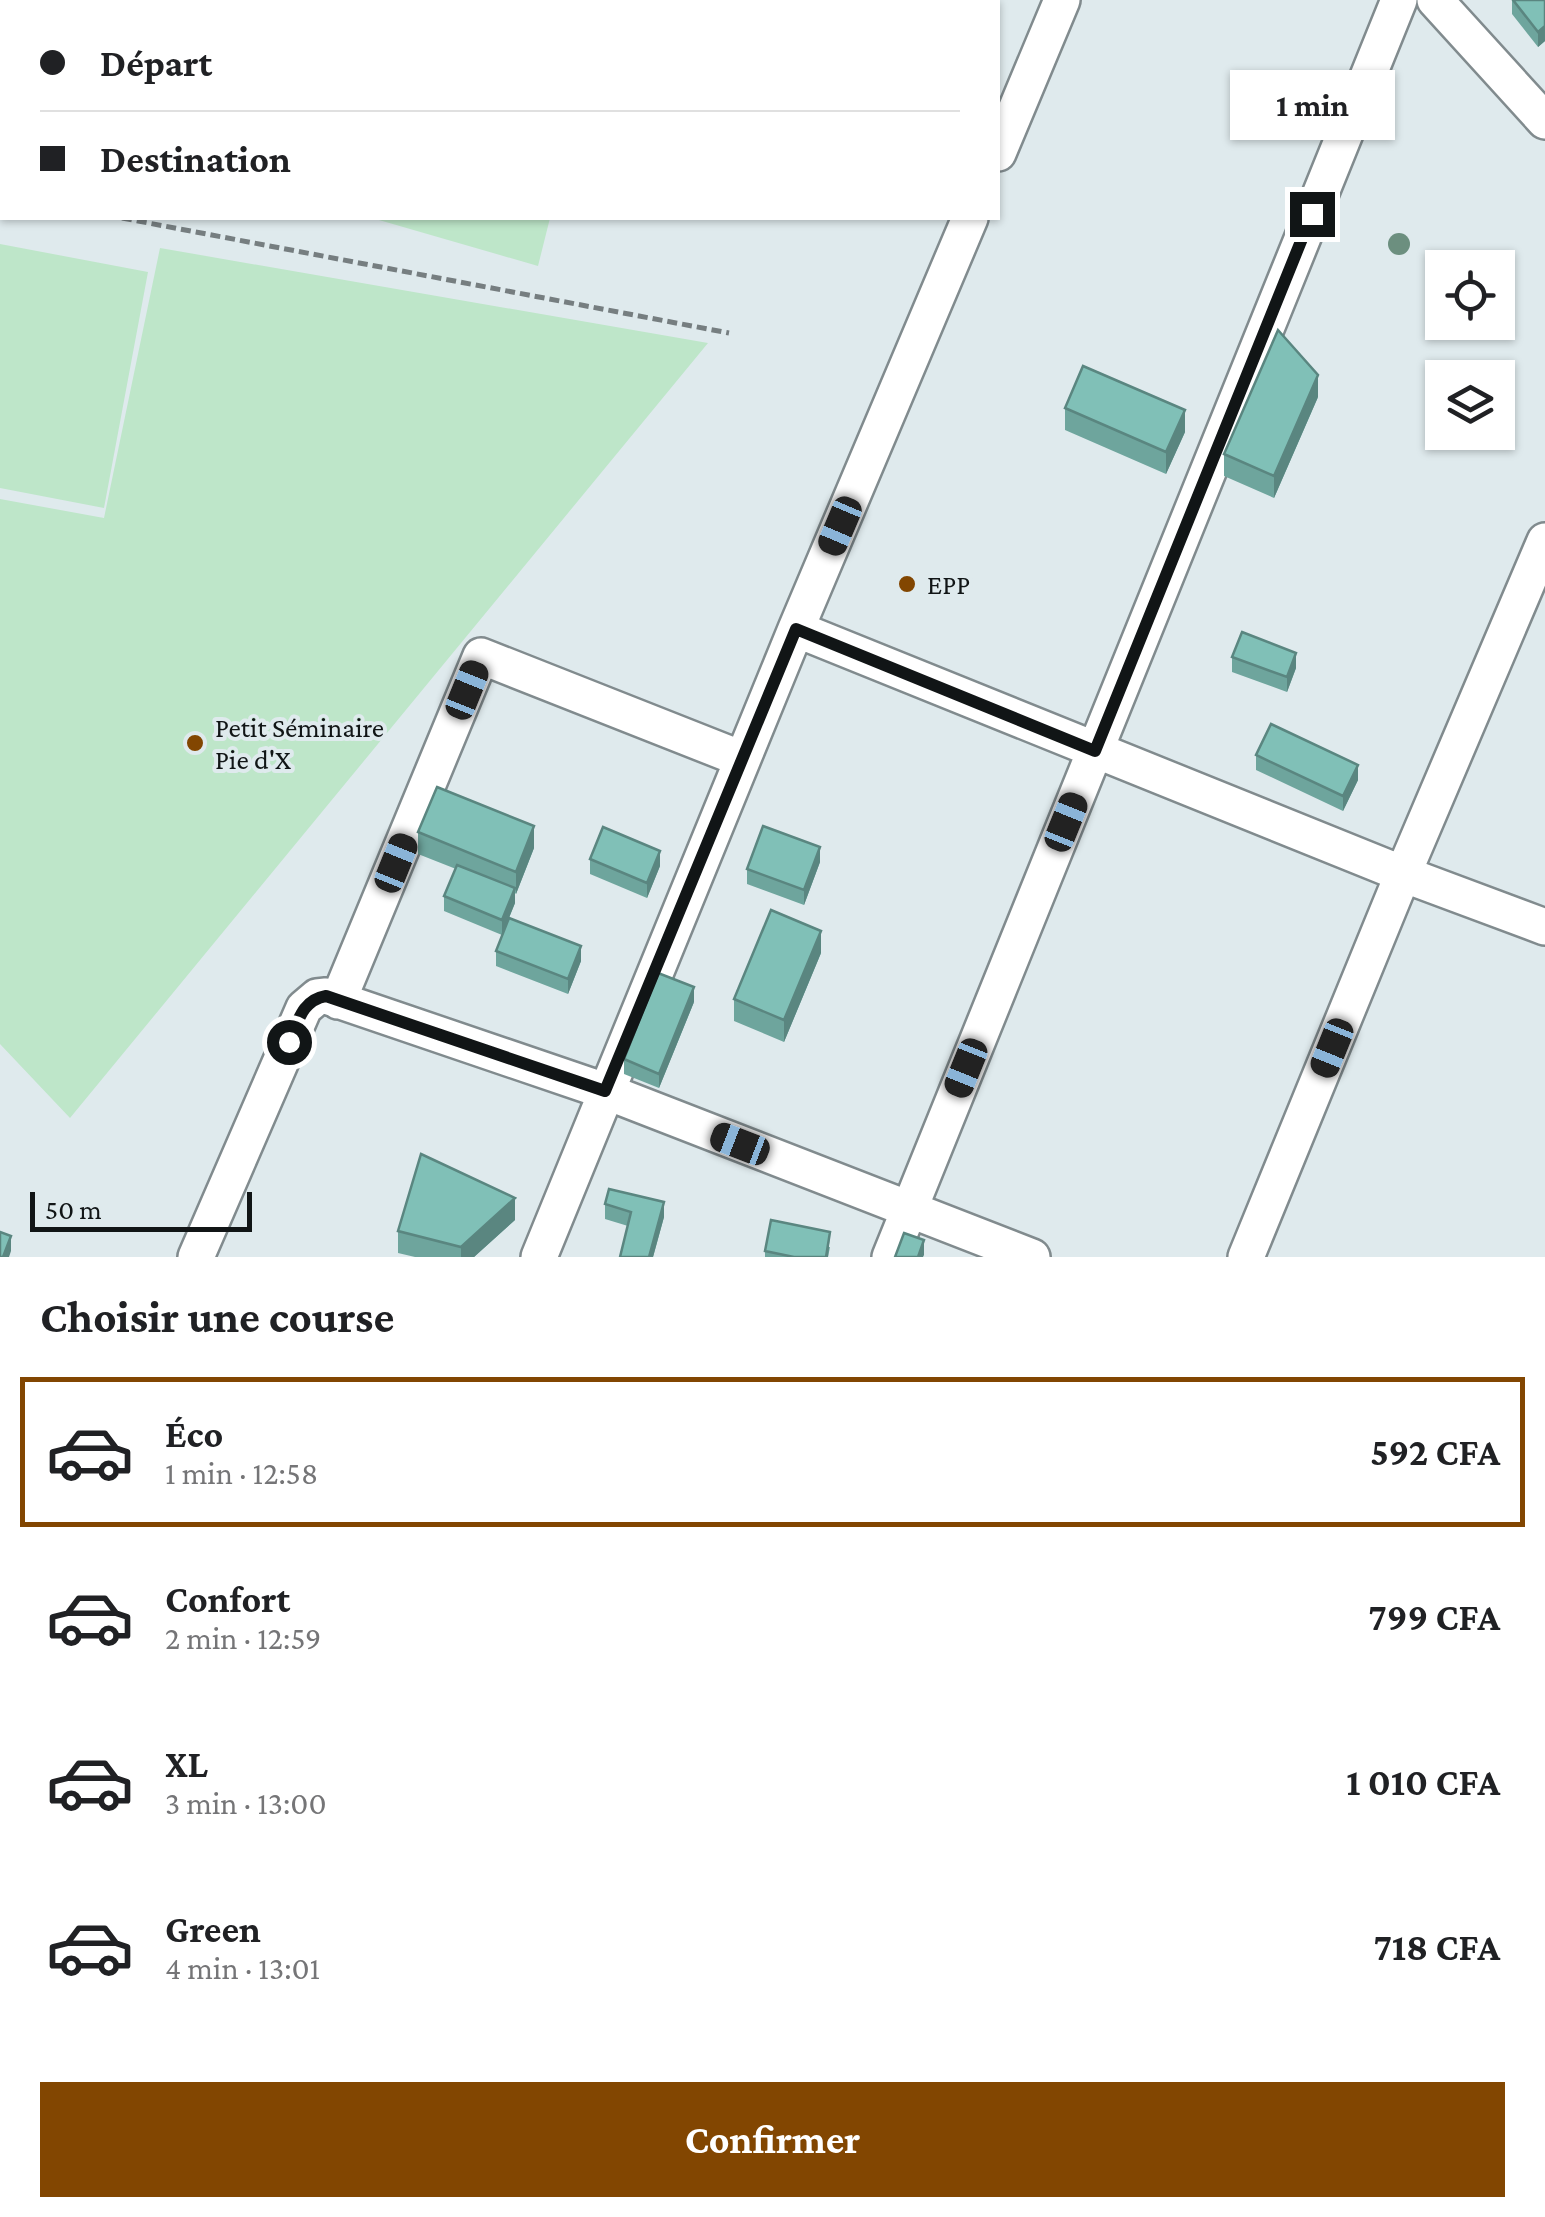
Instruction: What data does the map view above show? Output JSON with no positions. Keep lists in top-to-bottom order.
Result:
{
  "places": ["EPP", "Petit Séminaire Pie d'X"],
  "scale_bar": "50 m",
  "page": {
    "banner": ["Départ", "Destination"],
    "bubble": "1 min",
    "scale": "50 m",
    "heading": "Choisir une course",
    "list": [
      {
        "name": "Éco",
        "note": "1 min · 12:58",
        "value": "592 CFA"
      },
      {
        "name": "Confort",
        "note": "2 min · 12:59",
        "value": "799 CFA"
      },
      {
        "name": "XL",
        "note": "3 min · 13:00",
        "value": "1 010 CFA"
      },
      {
        "name": "Green",
        "note": "4 min · 13:01",
        "value": "718 CFA"
      }
    ],
    "buttons": "Confirmer"
  }
}
